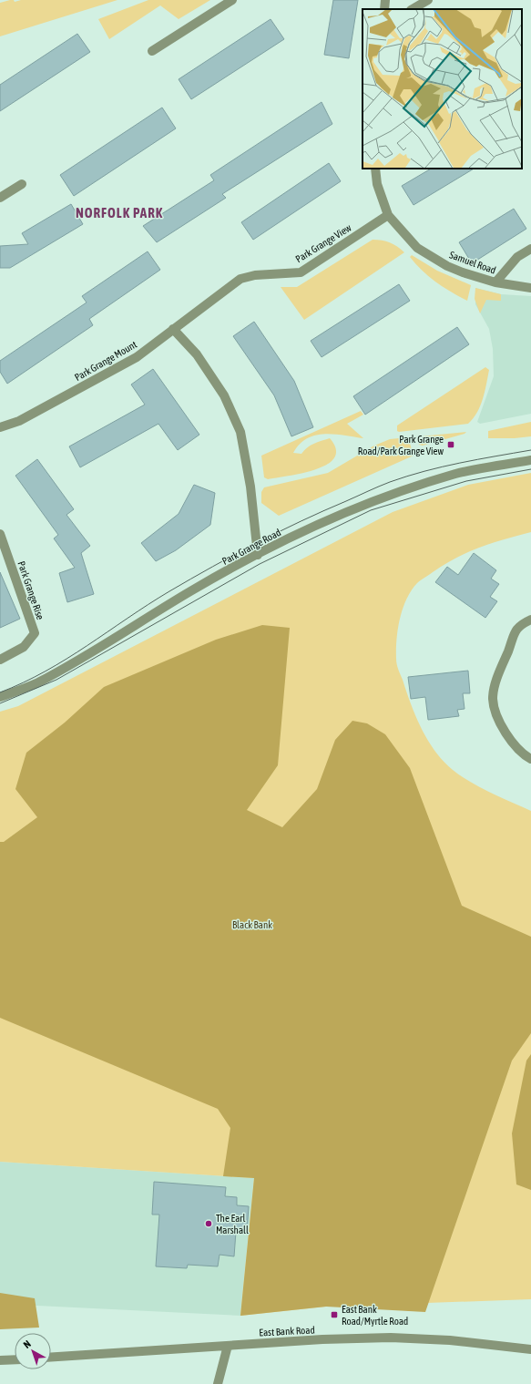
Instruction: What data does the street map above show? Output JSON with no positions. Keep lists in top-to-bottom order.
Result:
{
  "streets": {
    "street": [
      "Park Grange View",
      "Samuel Road",
      "Park Grange Mount",
      "Park Grange Road",
      "Park Grange Rise",
      "East Bank Road"
    ]
  },
  "crossings": [
    ["Park Grange View", "Samuel Road"],
    ["Park Grange View", "Park Grange Mount"]
  ],
  "districts": ["NORFOLK PARK"],
  "parks": ["Black Bank"],
  "places": {
    "transit": ["Park Grange Road/Park Grange View", "East Bank Road/Myrtle Road"],
    "other": ["The Earl Marshall"]
  },
  "north": "top left"
}
